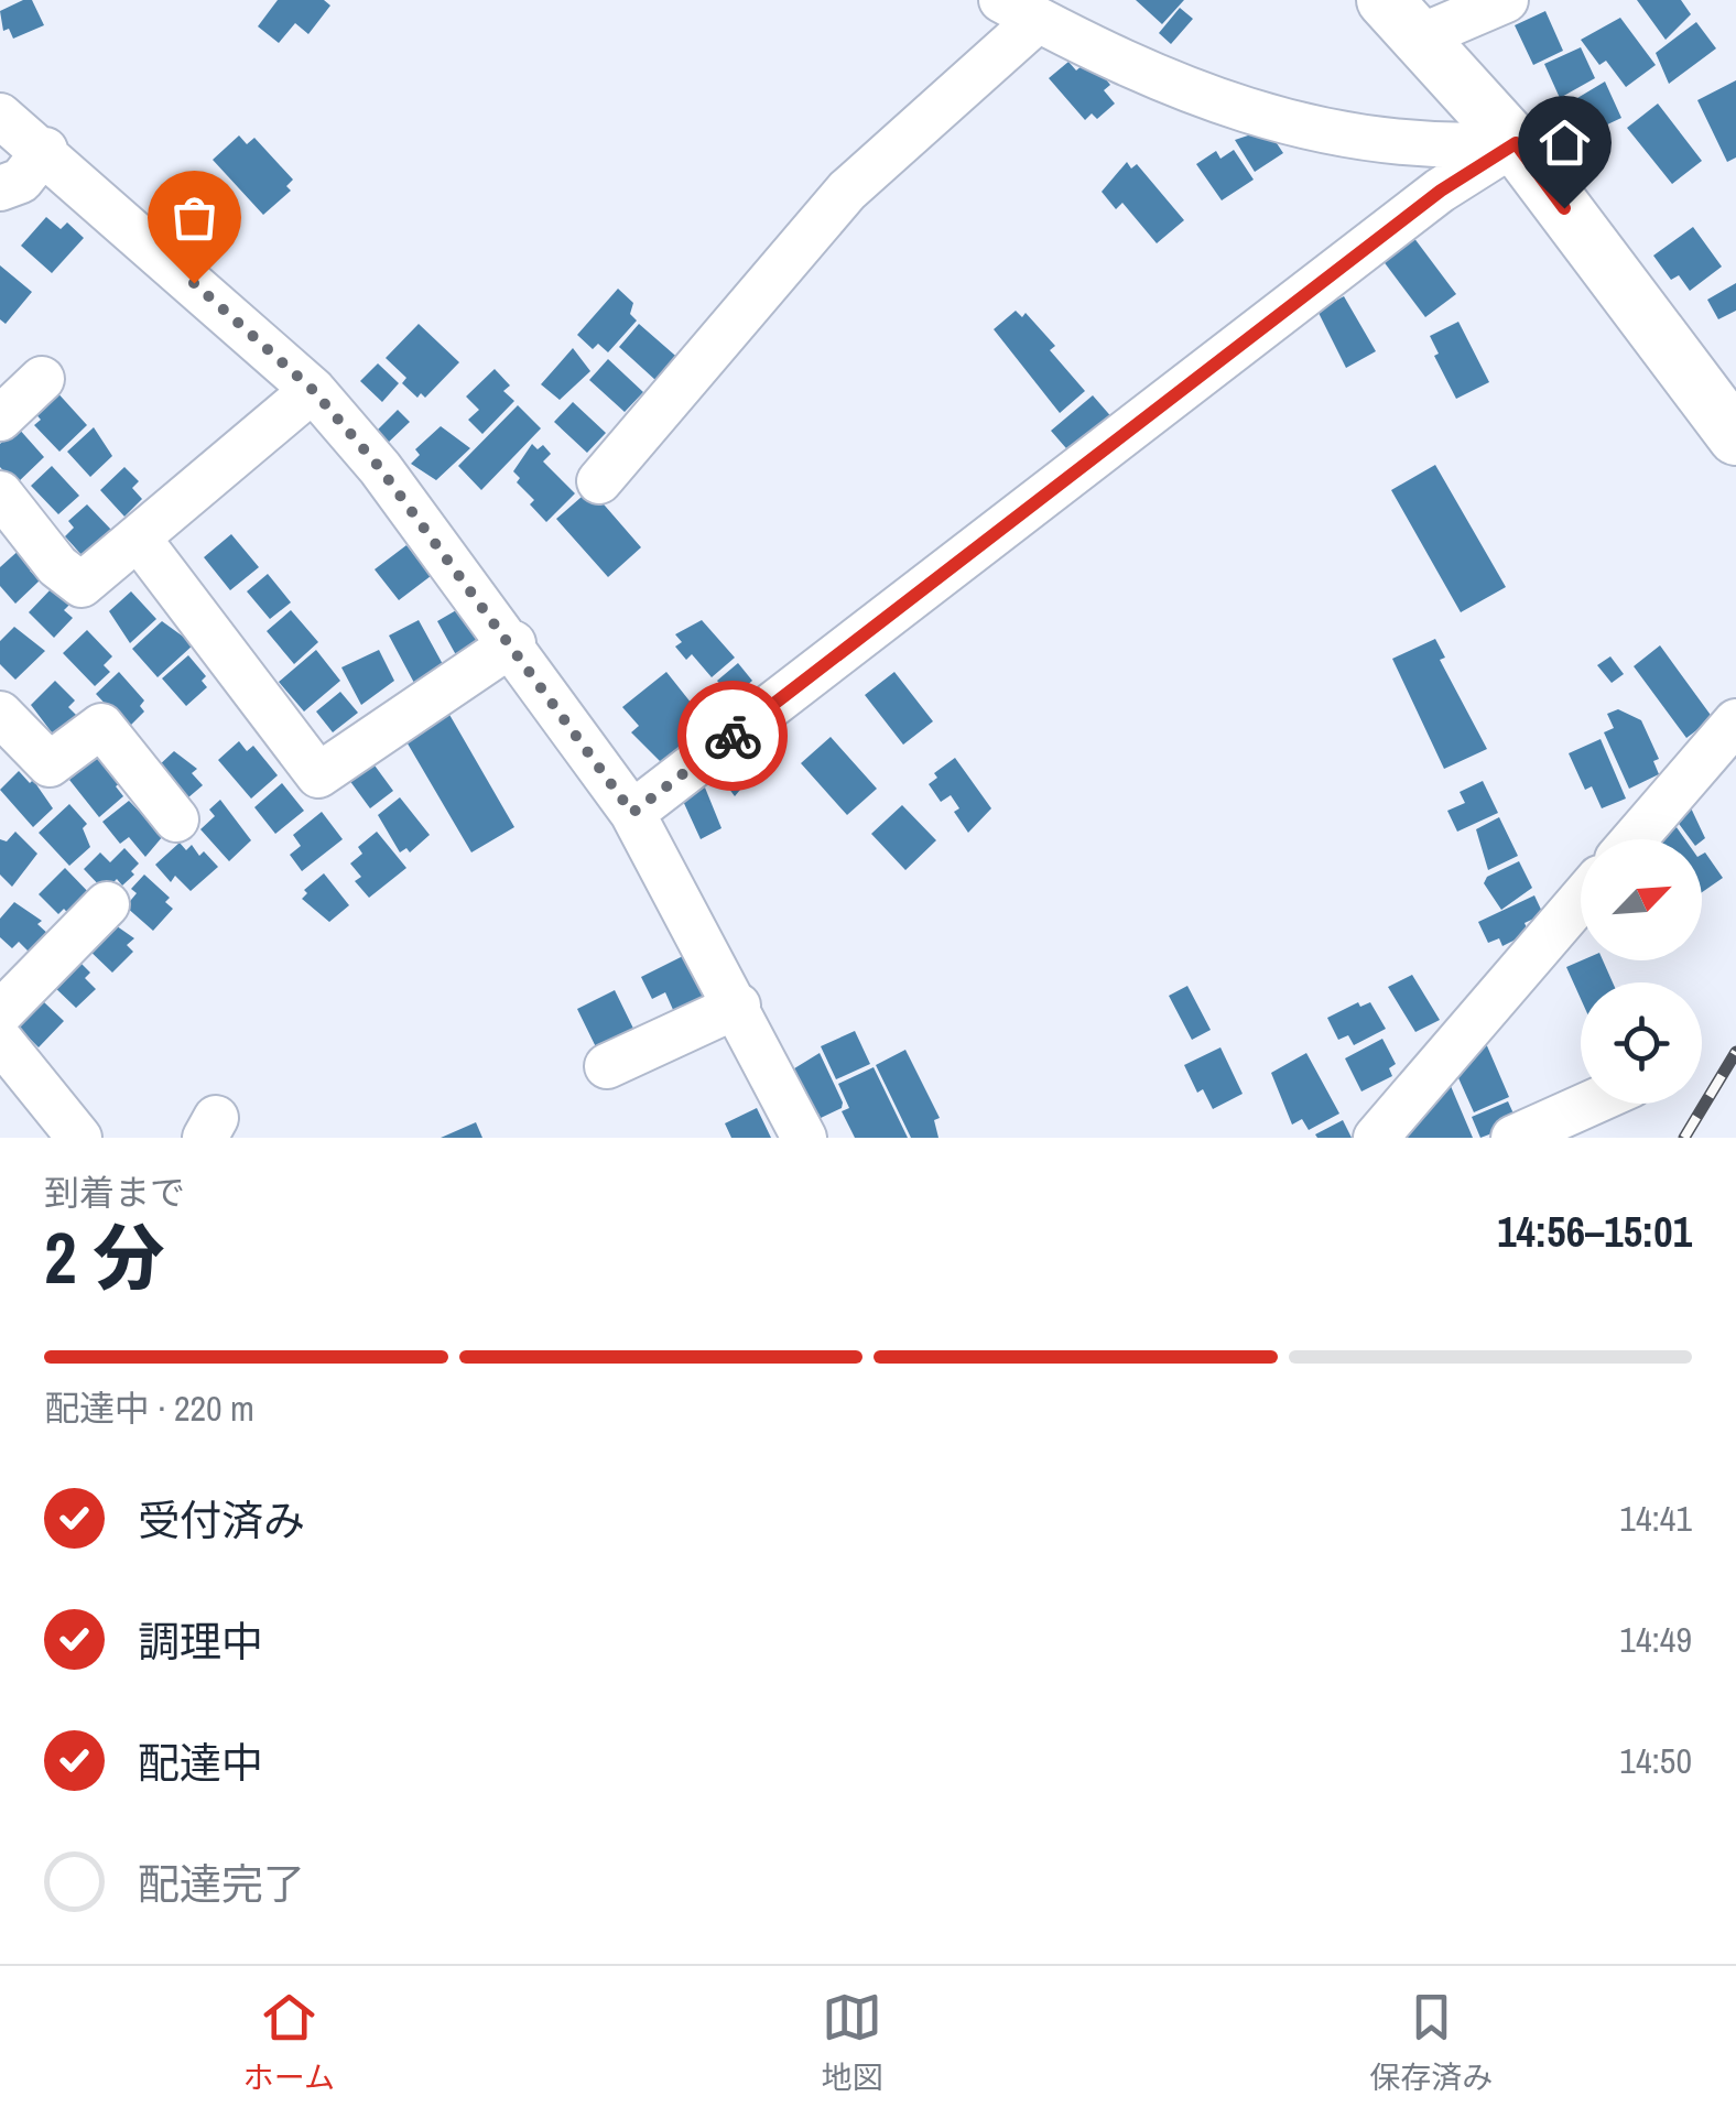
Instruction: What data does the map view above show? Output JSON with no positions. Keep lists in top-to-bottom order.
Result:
{
  "north": "top right",
  "page": {
    "heading": ["2 分", "到着まで", "14:56–15:01"],
    "bar": "配達中 · 220 m",
    "list": [
      ["受付済み", "14:41"],
      ["調理中", "14:49"],
      ["配達中", "14:50"],
      "配達完了"
    ],
    "tabs": ["ホーム", "地図", "保存済み"]
  }
}
